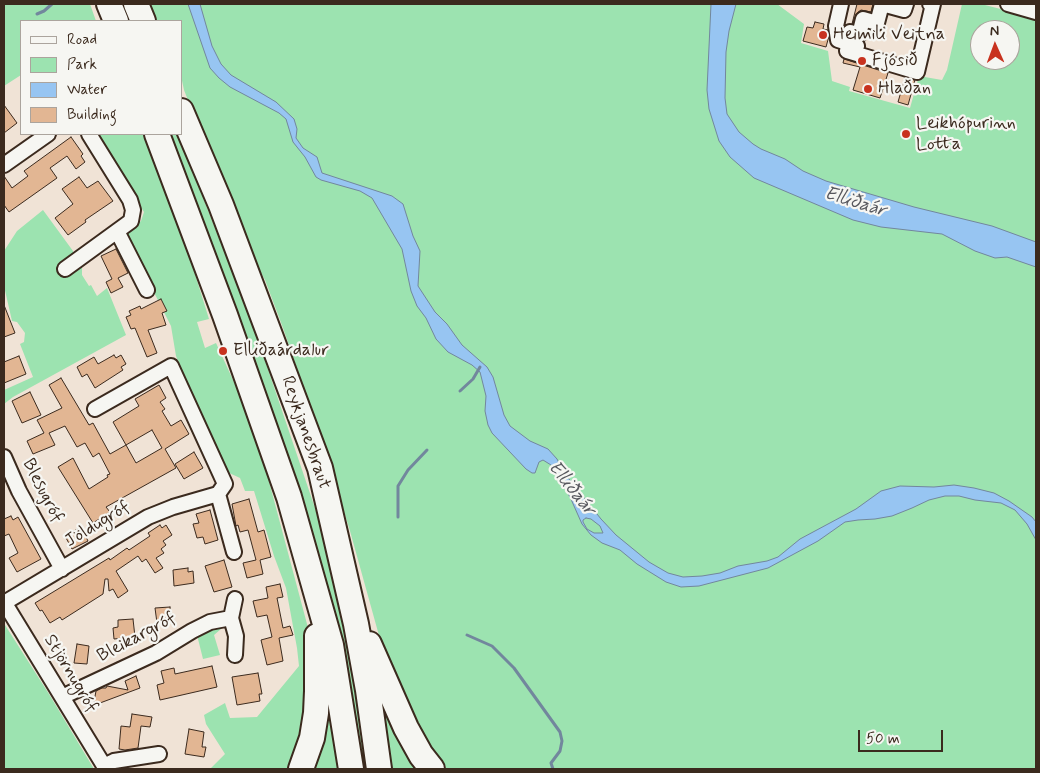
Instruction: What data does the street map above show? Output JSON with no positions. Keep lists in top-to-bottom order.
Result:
{
  "streets": {
    "highway": ["Reykjanesbraut"],
    "street": [
      "Blesugróf",
      "Jöldugróf",
      "Bleikargróf",
      "Stjörnugróf"
    ]
  },
  "crossings": [
    ["Blesugróf", "Jöldugróf"],
    ["Jöldugróf", "Stjörnugróf"],
    ["Bleikargróf", "Stjörnugróf"]
  ],
  "water": ["Elliðaár"],
  "places": [
    "Heimili Veitna",
    "Fjósið",
    "Hlaðan",
    "Leikhópurinn Lotta",
    "Elliðaárdalur"
  ],
  "legend": [
    "Road",
    "Park",
    "Water",
    "Building"
  ],
  "scale_bar": "50 m",
  "north": "top"
}
